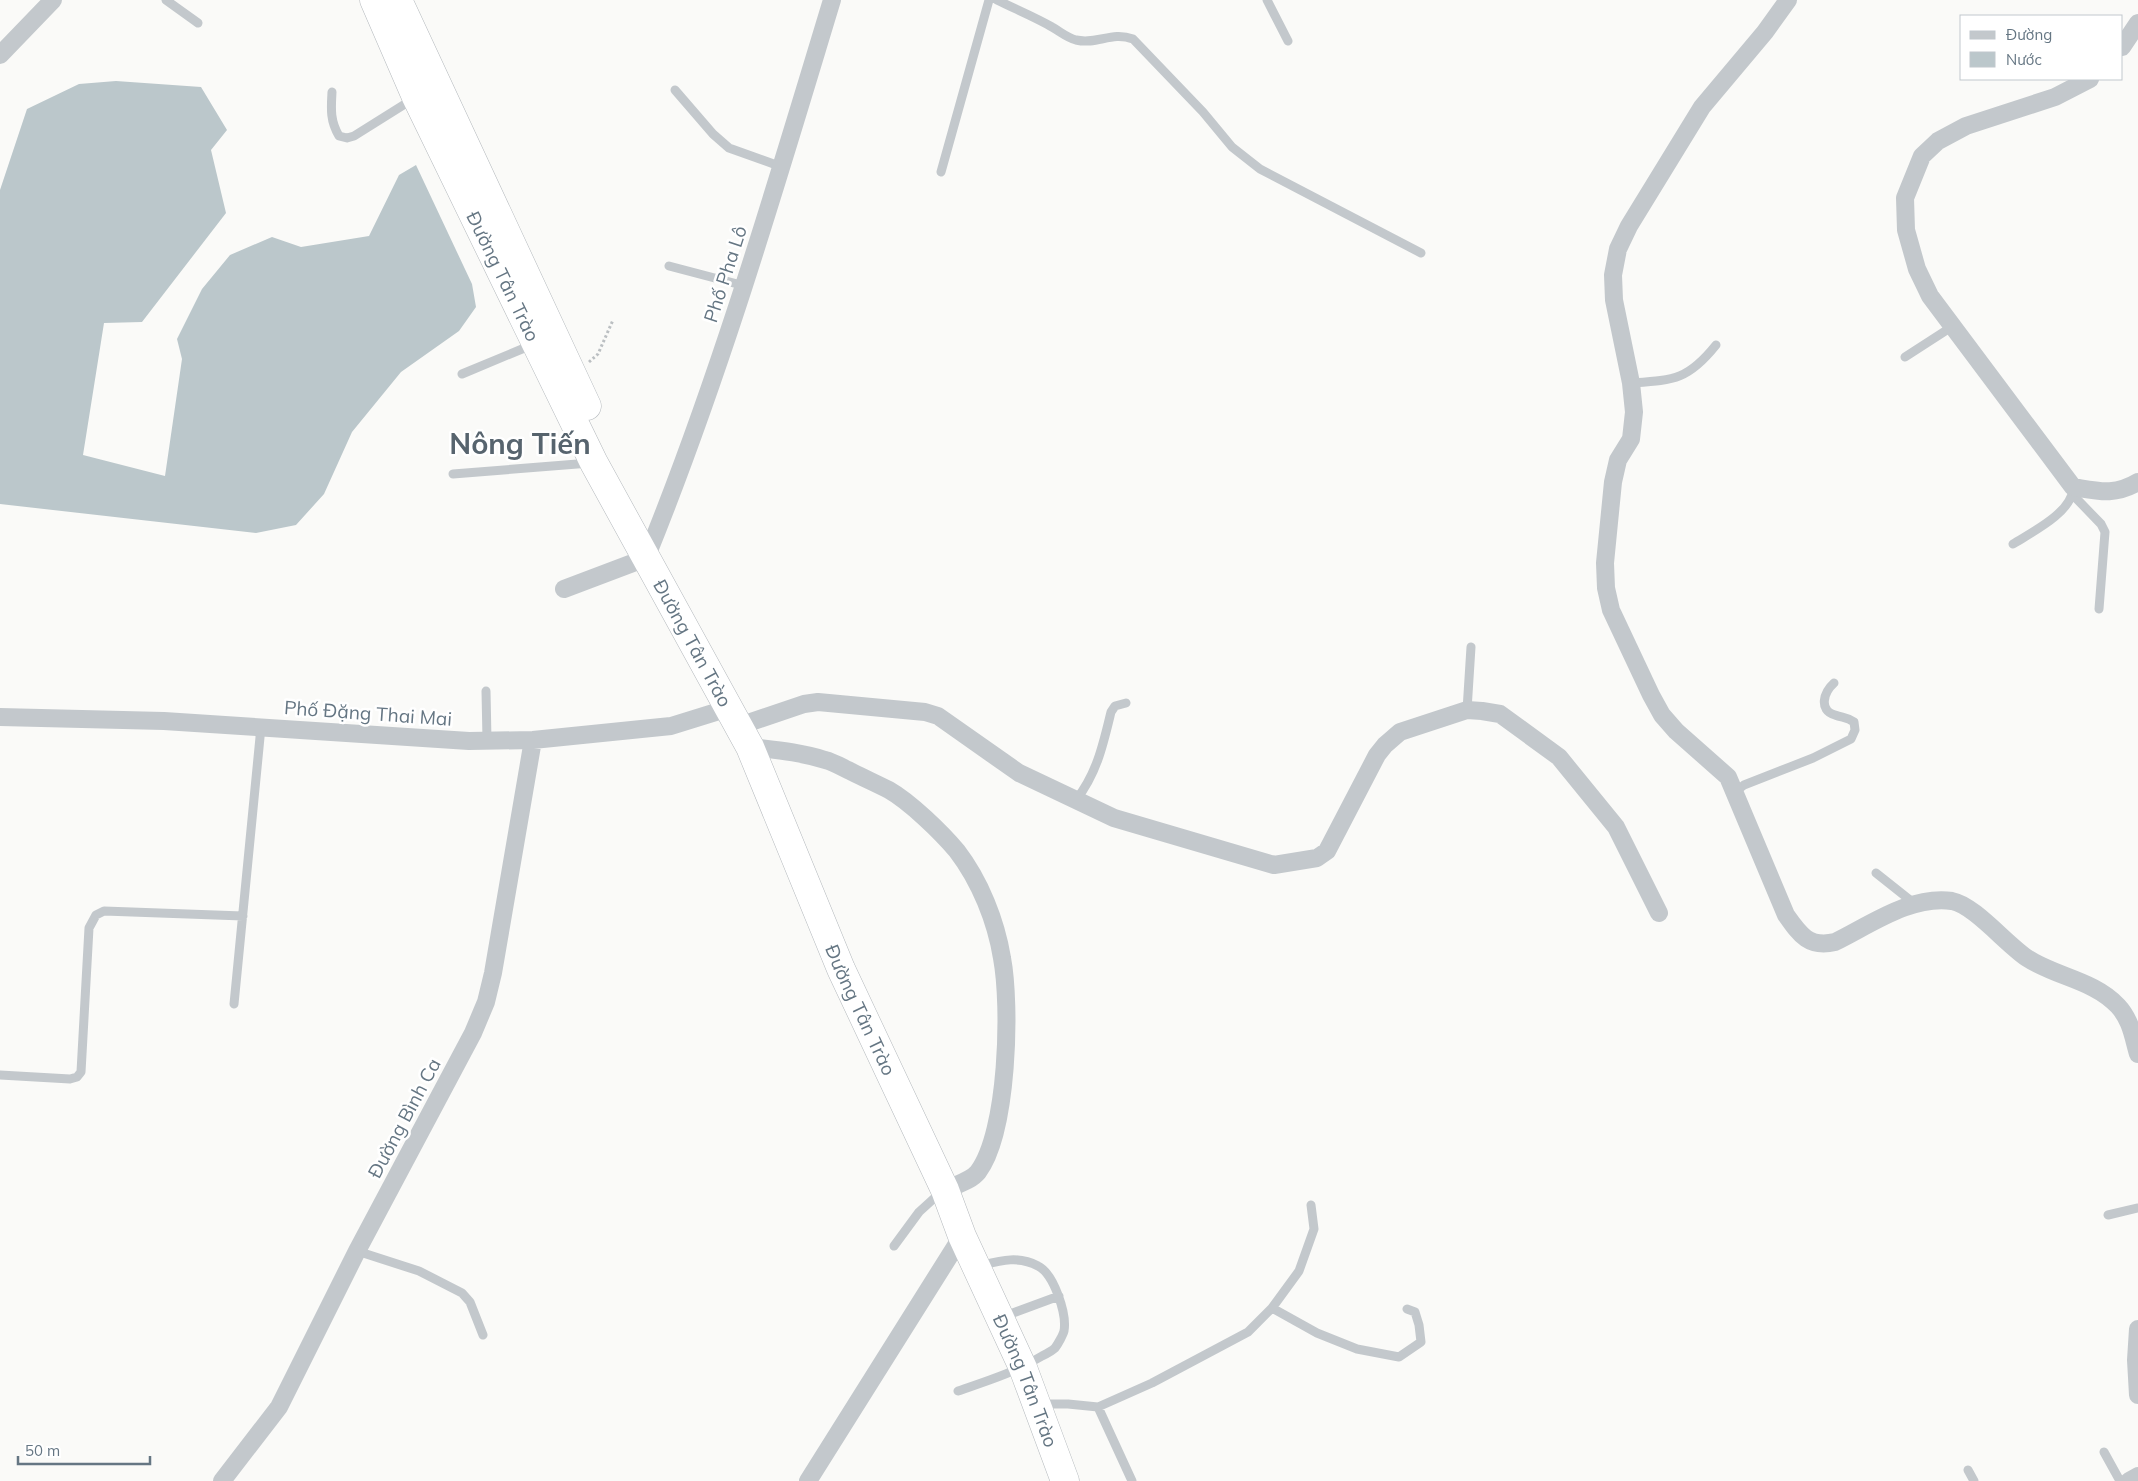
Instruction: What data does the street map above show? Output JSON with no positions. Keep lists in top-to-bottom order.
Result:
{
  "streets": {
    "highway": ["Đường Tân Trào"],
    "street": ["Phố Pha Lô", "Phố Đặng Thai Mai", "Đường Bình Ca"]
  },
  "crossings": [
    ["Phố Pha Lô", "Đường Tân Trào"],
    ["Đường Tân Trào", "Phố Đặng Thai Mai"],
    ["Phố Đặng Thai Mai", "Đường Bình Ca"]
  ],
  "districts": ["Nông Tiến"],
  "legend": ["Đường", "Nước"],
  "scale_bar": "50 m"
}
